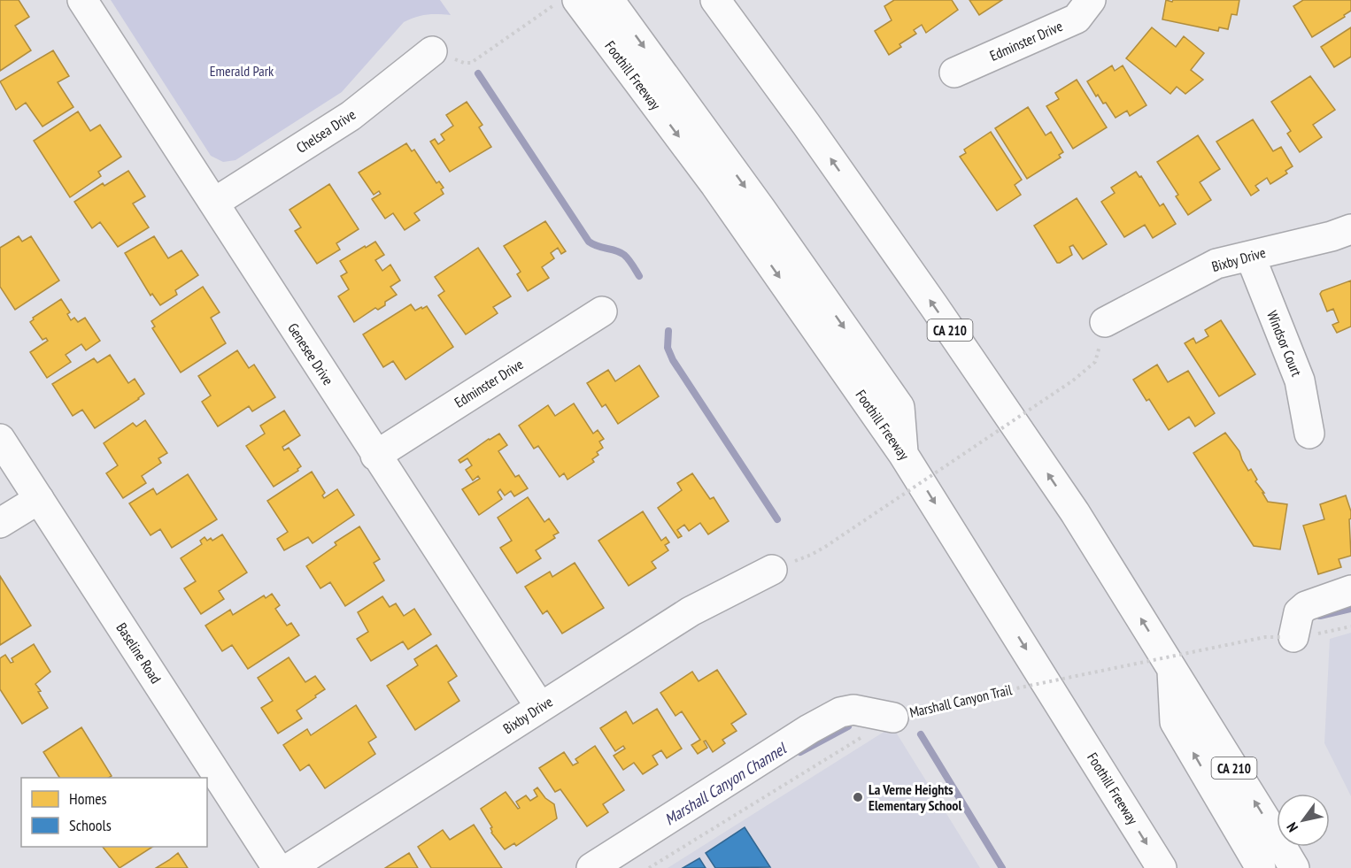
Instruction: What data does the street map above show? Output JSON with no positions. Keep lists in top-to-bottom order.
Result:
{
  "streets": {
    "main road": [
      "Edminster Drive",
      "Foothill Freeway",
      "Chelsea Drive",
      "Bixby Drive",
      "CA 210",
      "Windsor Court",
      "Genesee Drive",
      "Baseline Road"
    ],
    "path": ["Marshall Canyon Trail"]
  },
  "crossings": [
    ["Edminster Drive", "Genesee Drive"],
    ["Chelsea Drive", "Genesee Drive"],
    ["Bixby Drive", "Windsor Court"],
    ["Bixby Drive", "Genesee Drive"]
  ],
  "water": ["Marshall Canyon Channel"],
  "parks": ["Emerald Park"],
  "places": ["La Verne Heights Elementary School"],
  "legend": ["Homes", "Schools"],
  "north": "bottom left"
}
